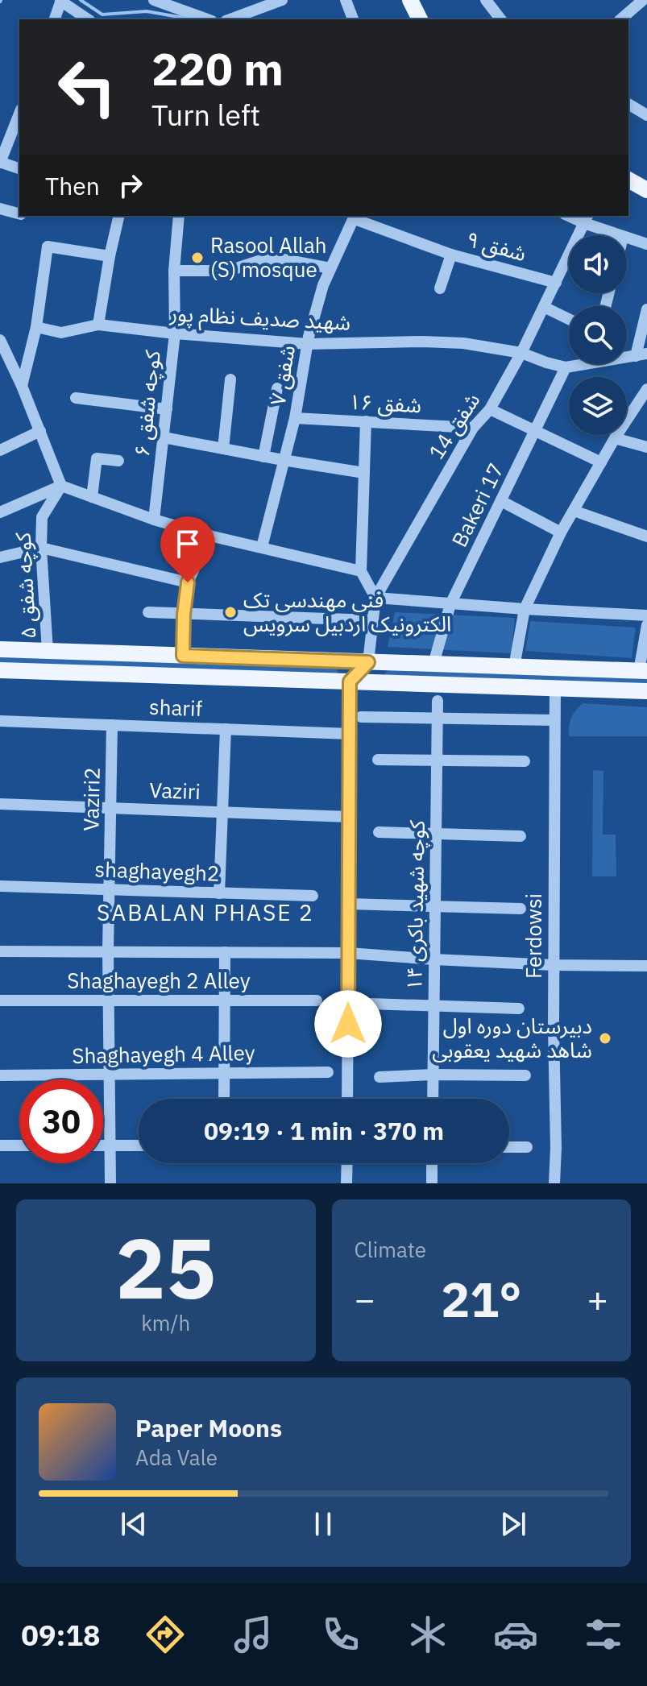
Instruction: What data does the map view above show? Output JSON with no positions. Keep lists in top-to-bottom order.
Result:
{
  "streets": {
    "street": [
      "شفق ۹",
      "شهید صدیف نظام پور",
      "شفق ۷",
      "کوچه شفق ۶",
      "شفق ۱۶",
      "شفق 14",
      "Bakeri 17",
      "کوچه شفق ۵",
      "sharif",
      "Vaziri",
      "Vaziri2",
      "shaghayegh2",
      "کوچه شهید باکری ۱۴",
      "Ferdowsi",
      "Shaghayegh 2 Alley",
      "Shaghayegh 4 Alley"
    ]
  },
  "crossings": [
    ["شفق ۹", "شفق ۷"],
    ["شفق ۹", "شفق 14"],
    ["شهید صدیف نظام پور", "شفق ۷"],
    ["شهید صدیف نظام پور", "کوچه شفق ۶"],
    ["شهید صدیف نظام پور", "شفق 14"],
    ["شهید صدیف نظام پور", "Bakeri 17"],
    ["شفق ۷", "شفق ۱۶"],
    ["شفق ۱۶", "شفق 14"],
    ["sharif", "Vaziri2"],
    ["Vaziri", "Vaziri2"],
    ["Vaziri2", "shaghayegh2"],
    ["Vaziri2", "Shaghayegh 2 Alley"],
    ["Vaziri2", "Shaghayegh 4 Alley"]
  ],
  "districts": ["SABALAN PHASE 2"],
  "places": ["Rasool Allah (S) mosque", "فنی مهندسی تک الکترونیک اردبیل سرویس", "دبیرستان دوره اول شاهد شهید یعقوبی"],
  "page": {
    "turn": ["220 m", "Turn left"],
    "then": "Then",
    "limit": "30",
    "trip": "09:19 · 1 min · 370 m",
    "tile": [
      ["25", "km/h"],
      "Climate"
    ],
    "heat": ["−", "21°", "+"],
    "song": ["Paper Moons", "Ada Vale"],
    "tabs": "09:18"
  }
}
